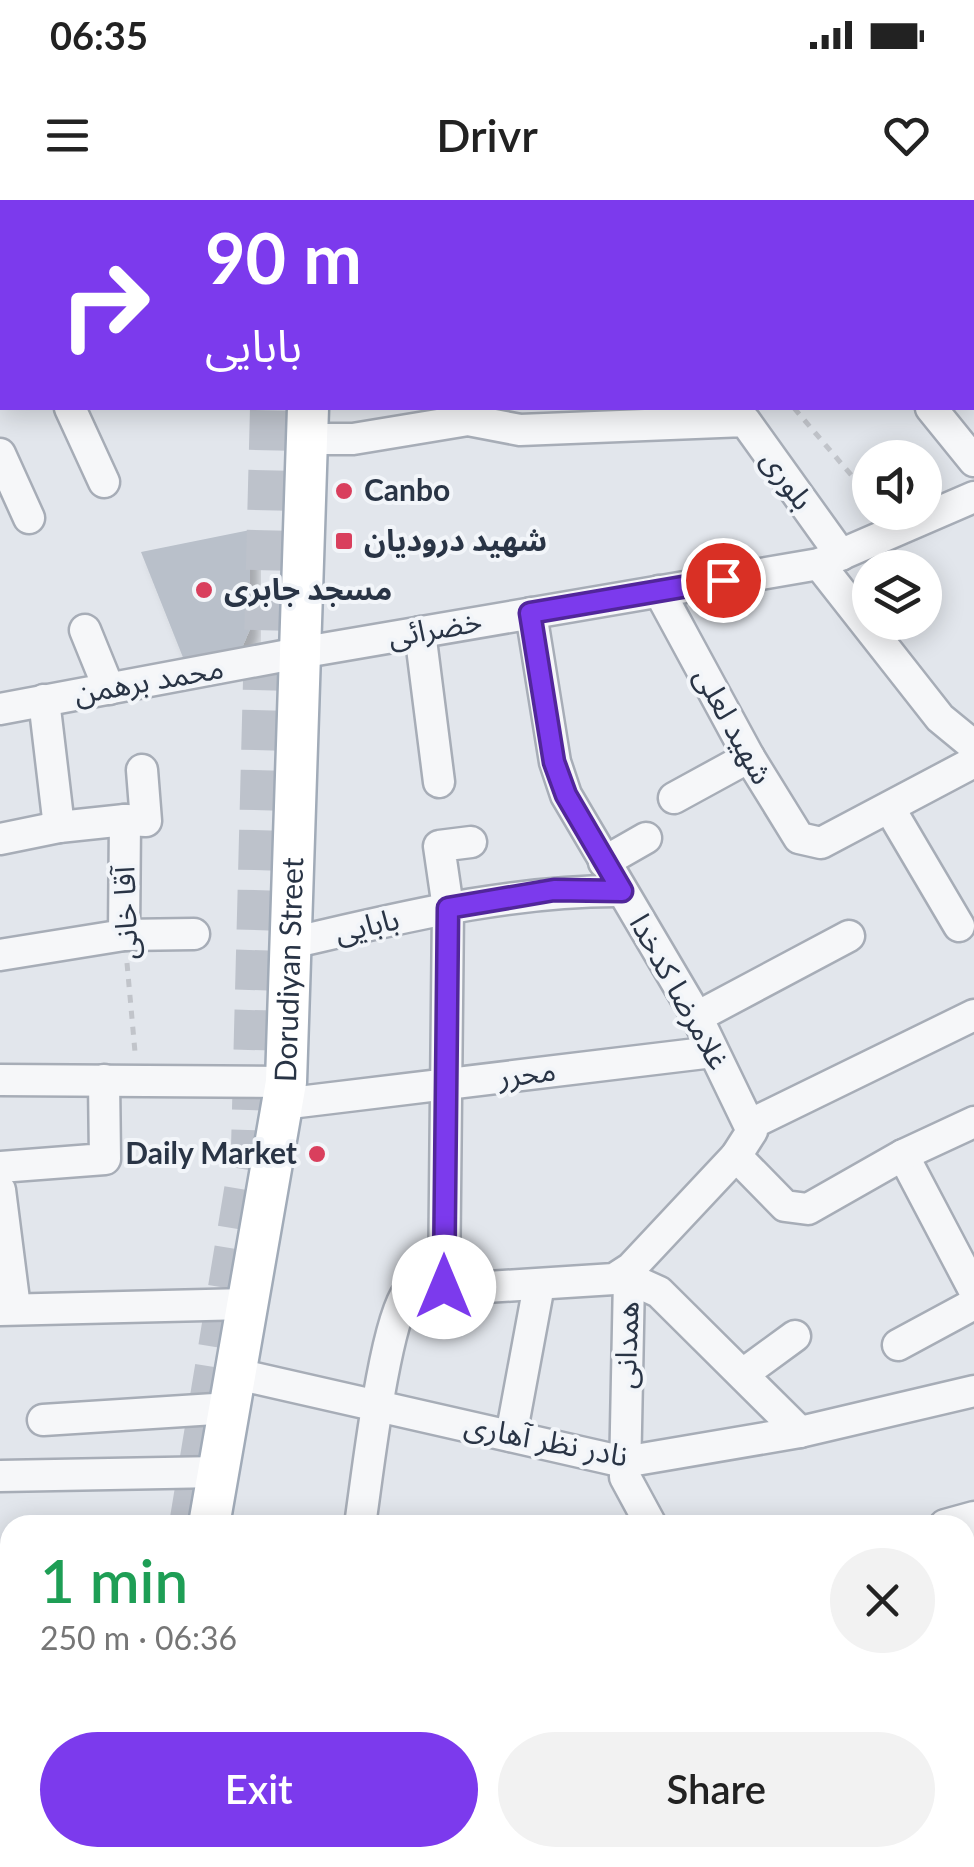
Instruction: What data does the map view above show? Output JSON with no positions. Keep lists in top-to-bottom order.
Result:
{
  "streets": {
    "main road": ["Dorudiyan Street"],
    "street": [
      "بلوری",
      "خضرائی",
      "محمد برهمن",
      "شهید لعلی",
      "آقا خانی",
      "بابایی",
      "غلامرضا کدخدا",
      "محرر",
      "همدانی",
      "نادر نظر آهاری"
    ]
  },
  "crossings": [
    ["بلوری", "خضرائی"],
    ["بلوری", "Dorudiyan Street"],
    ["خضرائی", "محمد برهمن"],
    ["خضرائی", "شهید لعلی"],
    ["خضرائی", "Dorudiyan Street"],
    ["خضرائی", "غلامرضا کدخدا"],
    ["محمد برهمن", "Dorudiyan Street"],
    ["آقا خانی", "محرر"],
    ["بابایی", "Dorudiyan Street"],
    ["بابایی", "غلامرضا کدخدا"],
    ["Dorudiyan Street", "محرر"],
    ["Dorudiyan Street", "نادر نظر آهاری"],
    ["غلامرضا کدخدا", "محرر"],
    ["همدانی", "نادر نظر آهاری"]
  ],
  "places": {
    "other": ["Canbo", "مسجد جابری", "Daily Market"],
    "transit": ["شهید درودیان"]
  },
  "page": {
    "status": "06:35",
    "header": "Drivr",
    "turn": ["90 m", "بابایی"],
    "heading": ["1 min", "250 m · 06:36"],
    "buttons": ["Exit", "Share"]
  }
}
